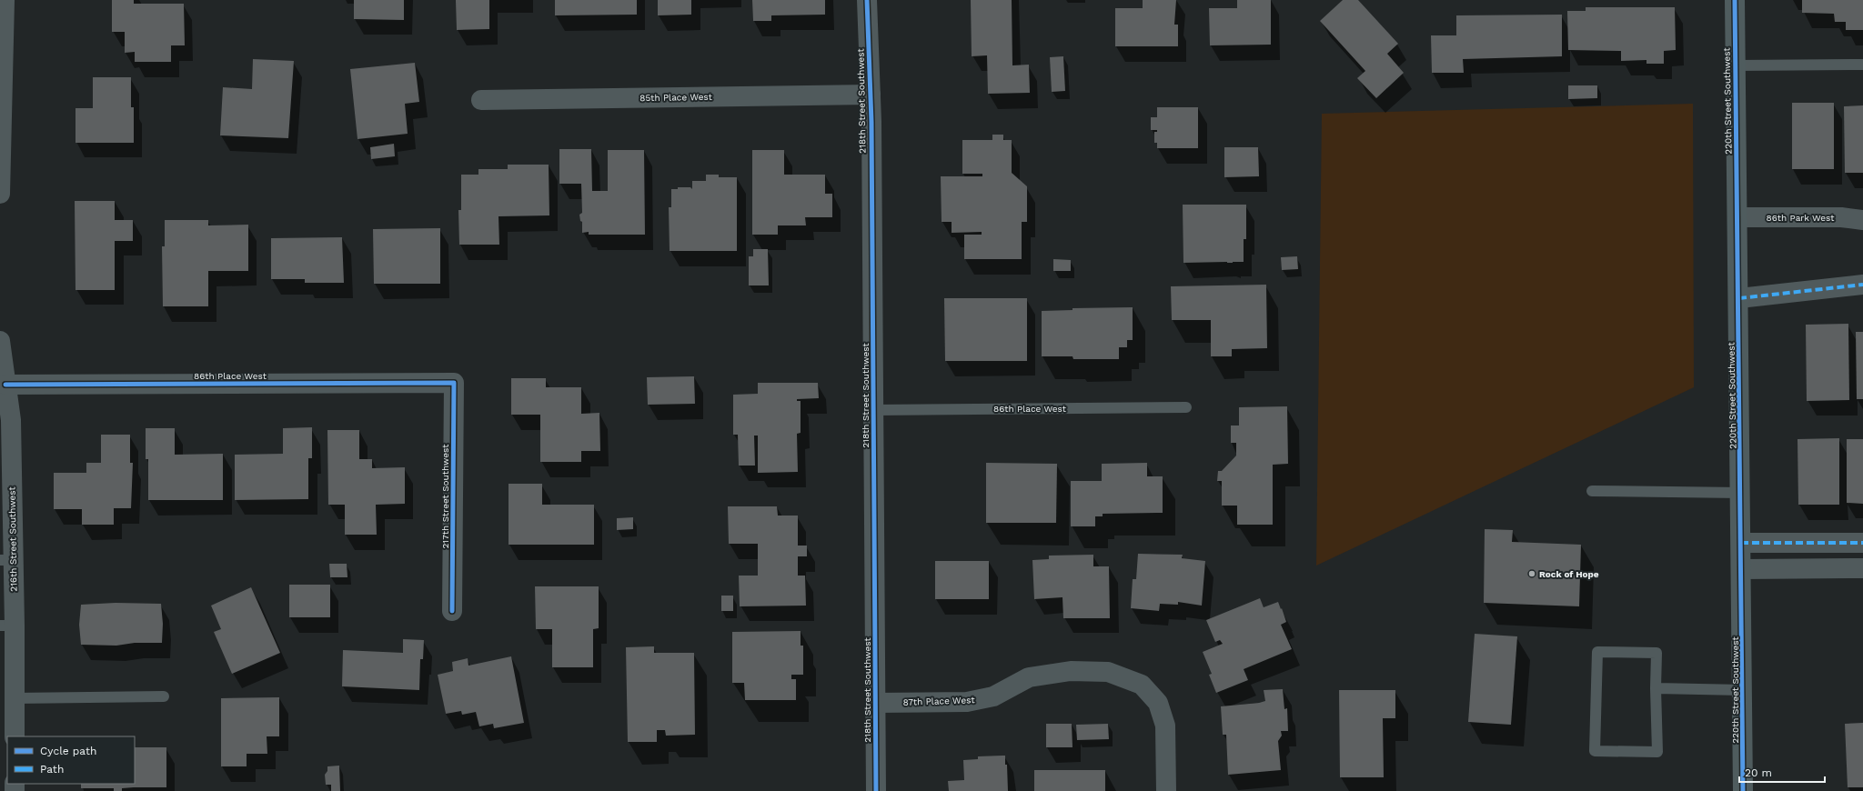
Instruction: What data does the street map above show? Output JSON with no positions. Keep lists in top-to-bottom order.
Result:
{
  "streets": {
    "main road": ["220th Street Southwest"],
    "street": [
      "85th Place West",
      "218th Street Southwest",
      "86th Park West",
      "86th Place West",
      "217th Street Southwest",
      "216th Street Southwest",
      "87th Place West"
    ]
  },
  "crossings": [
    ["85th Place West", "218th Street Southwest"],
    ["218th Street Southwest", "86th Place West"],
    ["218th Street Southwest", "87th Place West"],
    ["220th Street Southwest", "86th Park West"],
    ["86th Place West", "217th Street Southwest"],
    ["86th Place West", "216th Street Southwest"]
  ],
  "places": ["Rock of Hope"],
  "legend": ["Cycle path", "Path"],
  "scale_bar": "20 m"
}
